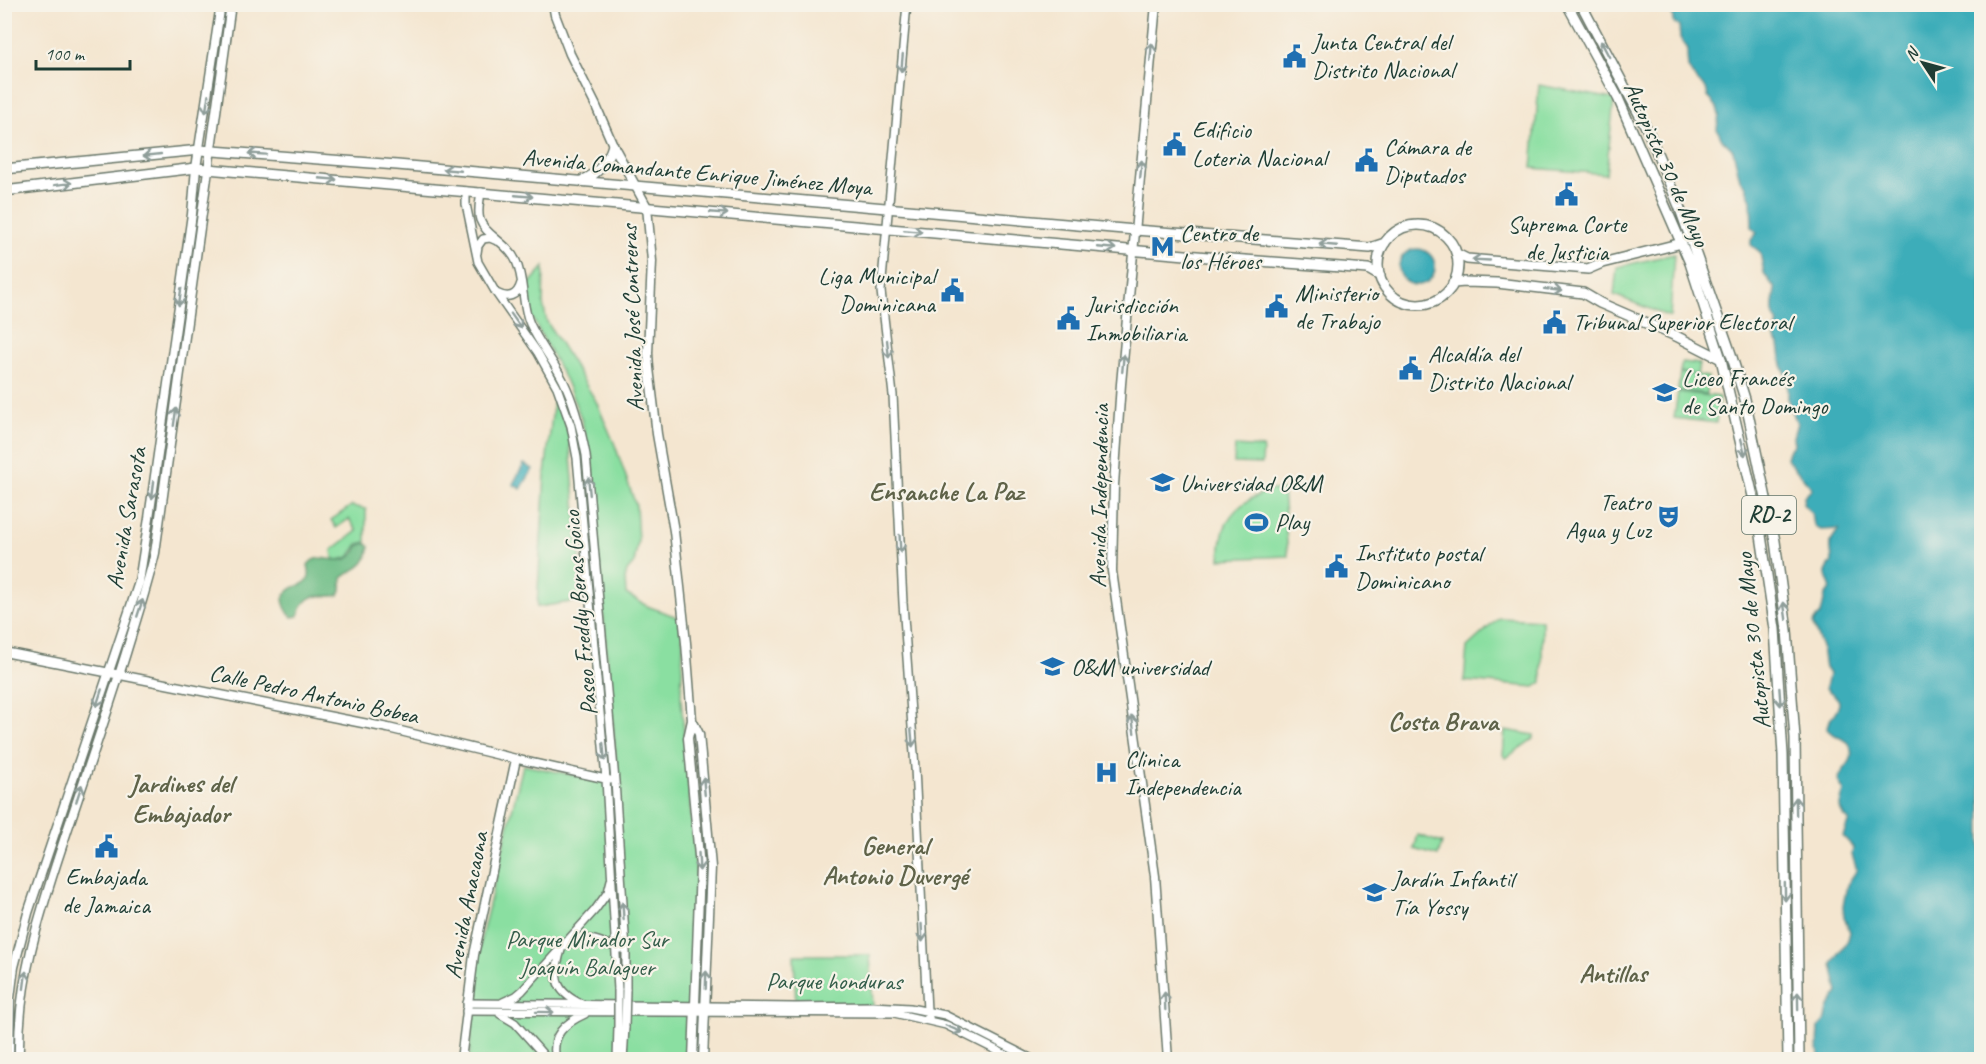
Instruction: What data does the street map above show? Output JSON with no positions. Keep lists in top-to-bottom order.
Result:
{
  "streets": {
    "main road": [
      "Autopista 30 de Mayo",
      "Avenida Comandante Enrique Jiménez Moya",
      "Avenida José Contreras",
      "Avenida Independencia",
      "RD-2",
      "Avenida Sarasota",
      "Calle Pedro Antonio Bobea",
      "Avenida Anacaona"
    ],
    "street": ["Paseo Freddy Beras Goico"]
  },
  "crossings": [
    ["Avenida Comandante Enrique Jiménez Moya", "Avenida José Contreras"],
    ["Avenida Comandante Enrique Jiménez Moya", "Avenida Independencia"],
    ["Avenida Comandante Enrique Jiménez Moya", "Avenida Sarasota"],
    ["Avenida Comandante Enrique Jiménez Moya", "Paseo Freddy Beras Goico"],
    ["Avenida Sarasota", "Calle Pedro Antonio Bobea"],
    ["Paseo Freddy Beras Goico", "Calle Pedro Antonio Bobea"],
    ["Calle Pedro Antonio Bobea", "Avenida Anacaona"]
  ],
  "one_way": ["Avenida Independencia"],
  "districts": [
    "Ensanche La Paz",
    "Costa Brava",
    "Jardines del Embajador",
    "General Antonio Duvergé",
    "Antillas"
  ],
  "parks": ["Parque Mirador Sur Joaquín Balaguer", "Parque honduras"],
  "places": {
    "public building": [
      "Junta Central del Distrito Nacional",
      "Edificio Loteria Nacional",
      "Cámara de Diputados",
      "Suprema Corte de Justicia",
      "Liga Municipal Dominicana",
      "Ministerio de Trabajo",
      "Jurisdicción Inmobiliaria",
      "Tribunal Superior Electoral",
      "Alcaldía del Distrito Nacional",
      "Instituto postal Dominicano",
      "Embajada de Jamaica"
    ],
    "metro station": ["Centro de los Héroes"],
    "school or university": [
      "Liceo Francés de Santo Domingo",
      "Universidad O&M",
      "O&M universidad",
      "Jardín Infantil Tía Yossy"
    ],
    "theatre": ["Teatro Agua y Luz"],
    "sports": ["Play"],
    "hospital": ["Clinica Independencia"]
  },
  "scale_bar": "100 m",
  "north": "top left"
}
